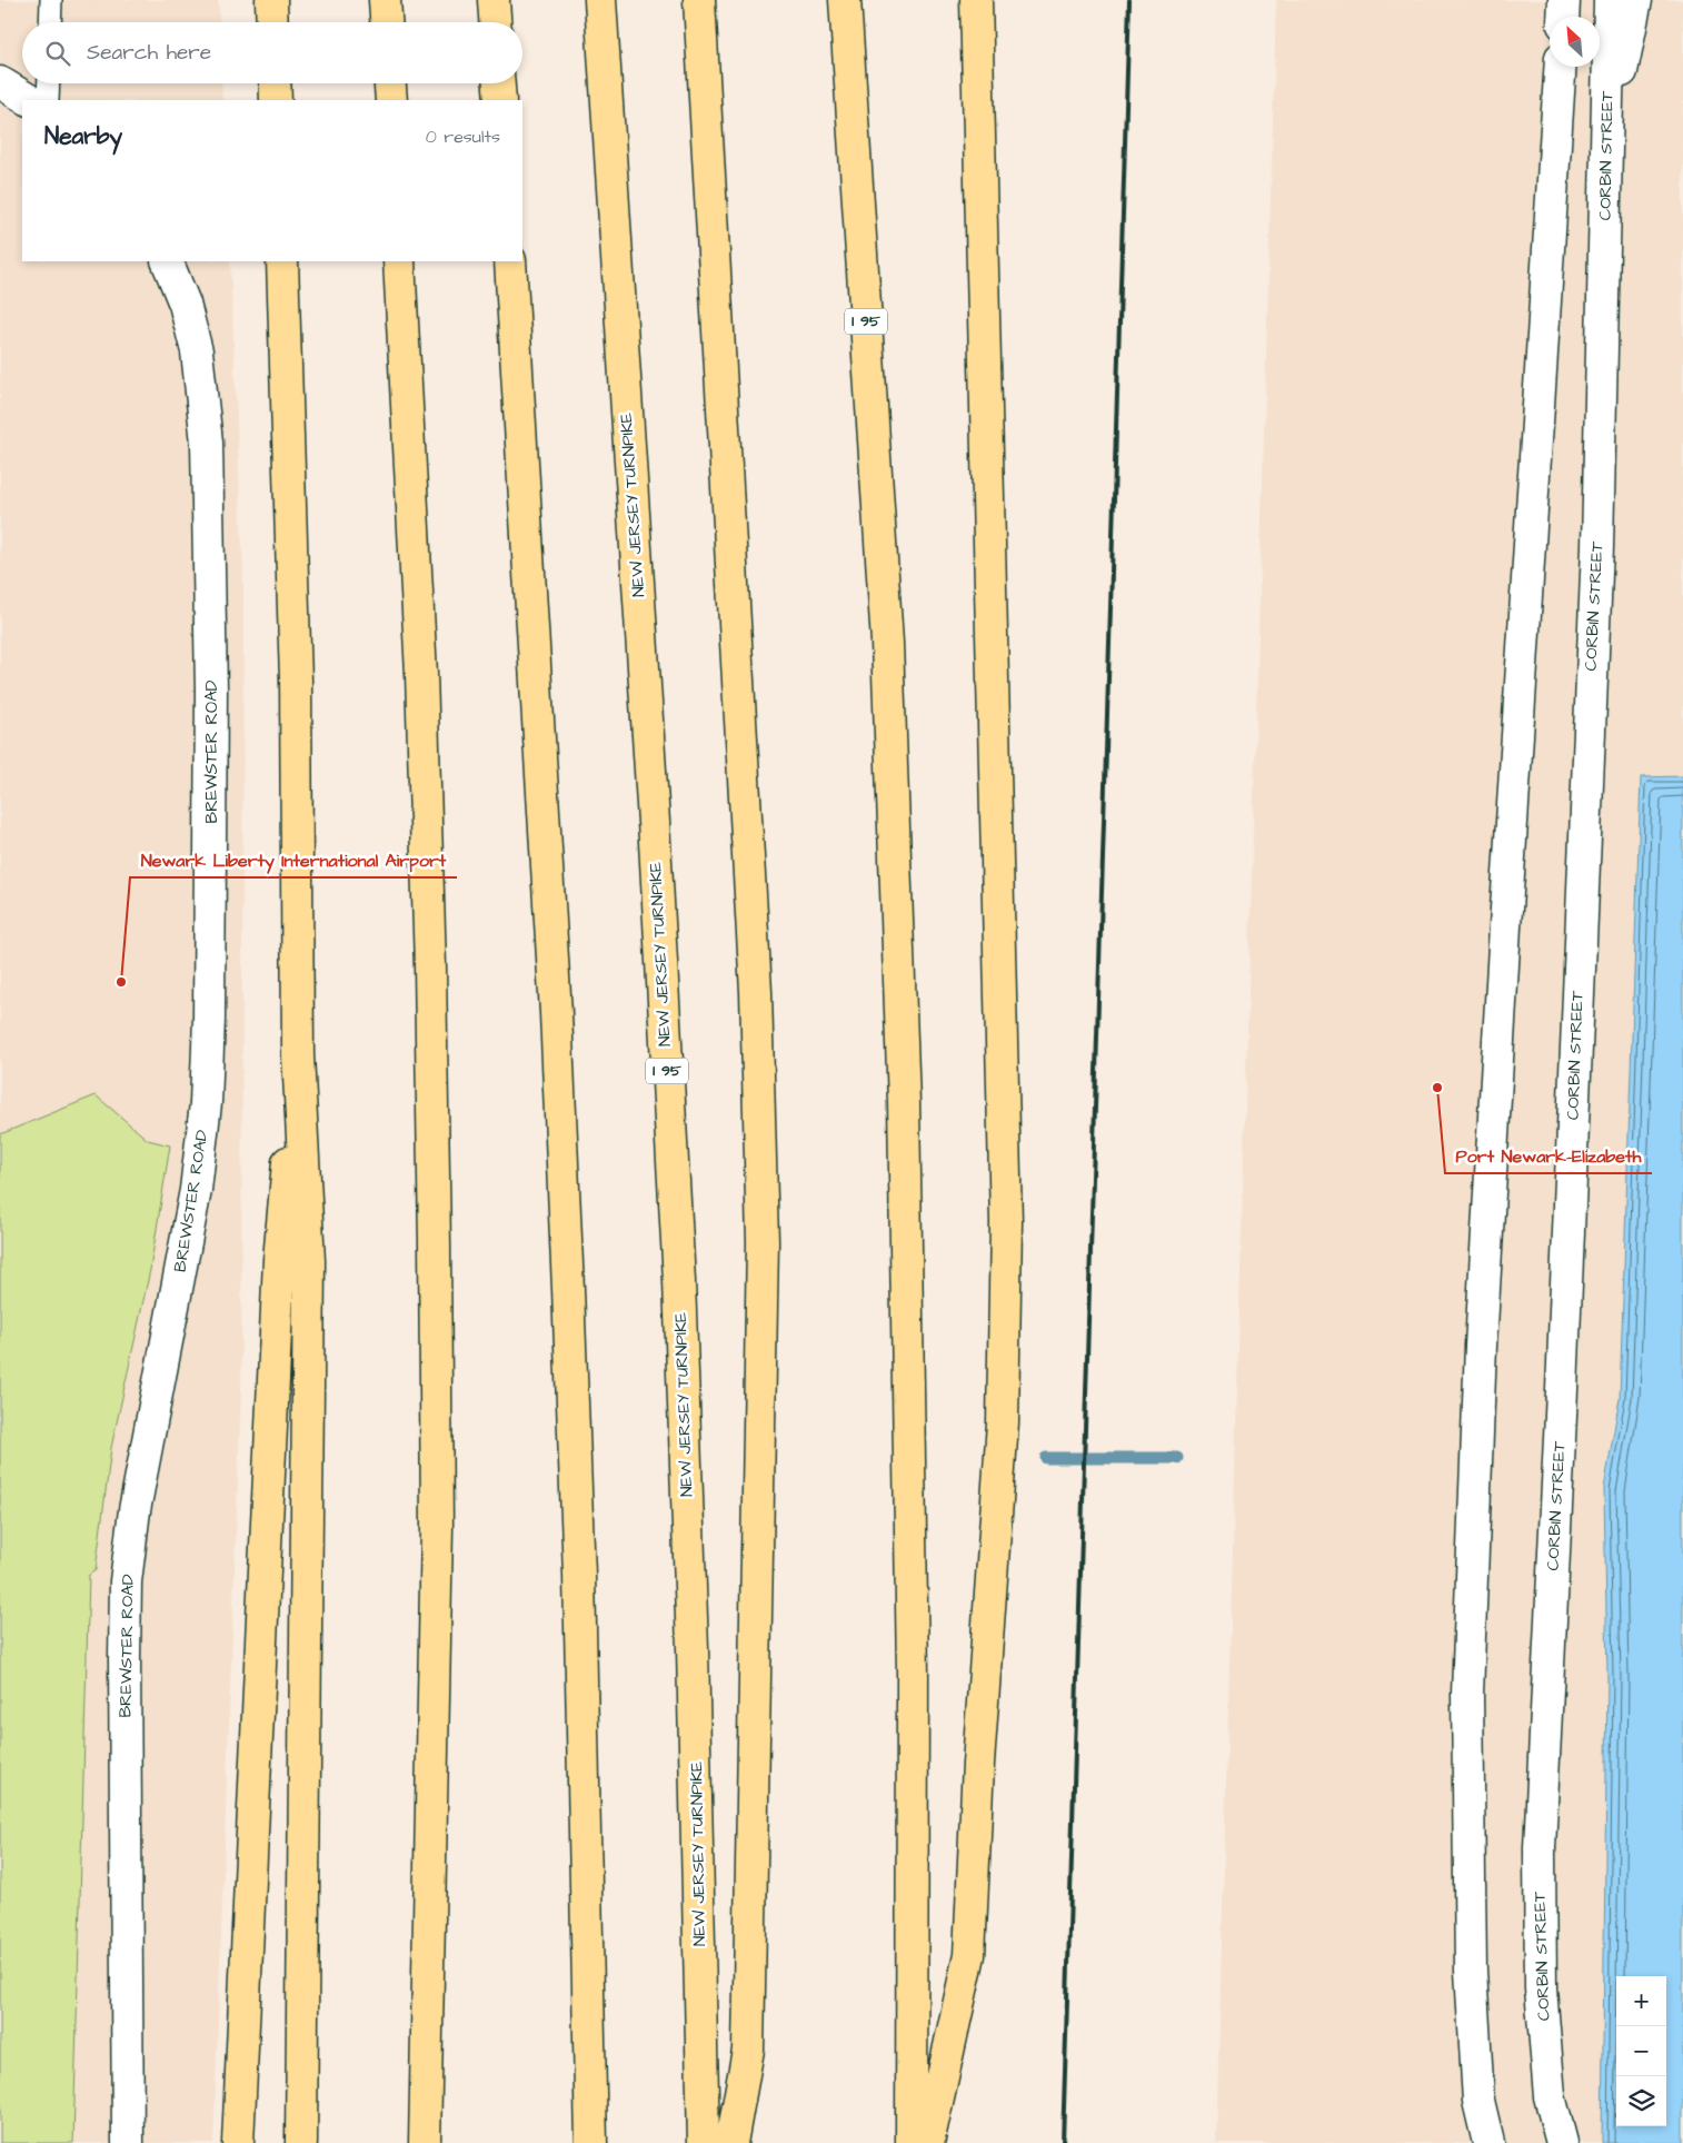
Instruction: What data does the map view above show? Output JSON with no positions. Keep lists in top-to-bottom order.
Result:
{
  "streets": {
    "highway": ["I 95", "NEW JERSEY TURNPIKE"],
    "main road": ["CORBIN STREET", "BREWSTER ROAD"]
  },
  "places": ["Newark Liberty International Airport", "Port Newark-Elizabeth"],
  "north": "top left",
  "page": {
    "search": "Search here",
    "heading": ["Nearby", "0 results"],
    "map_buttons": ["+", "−"]
  }
}
